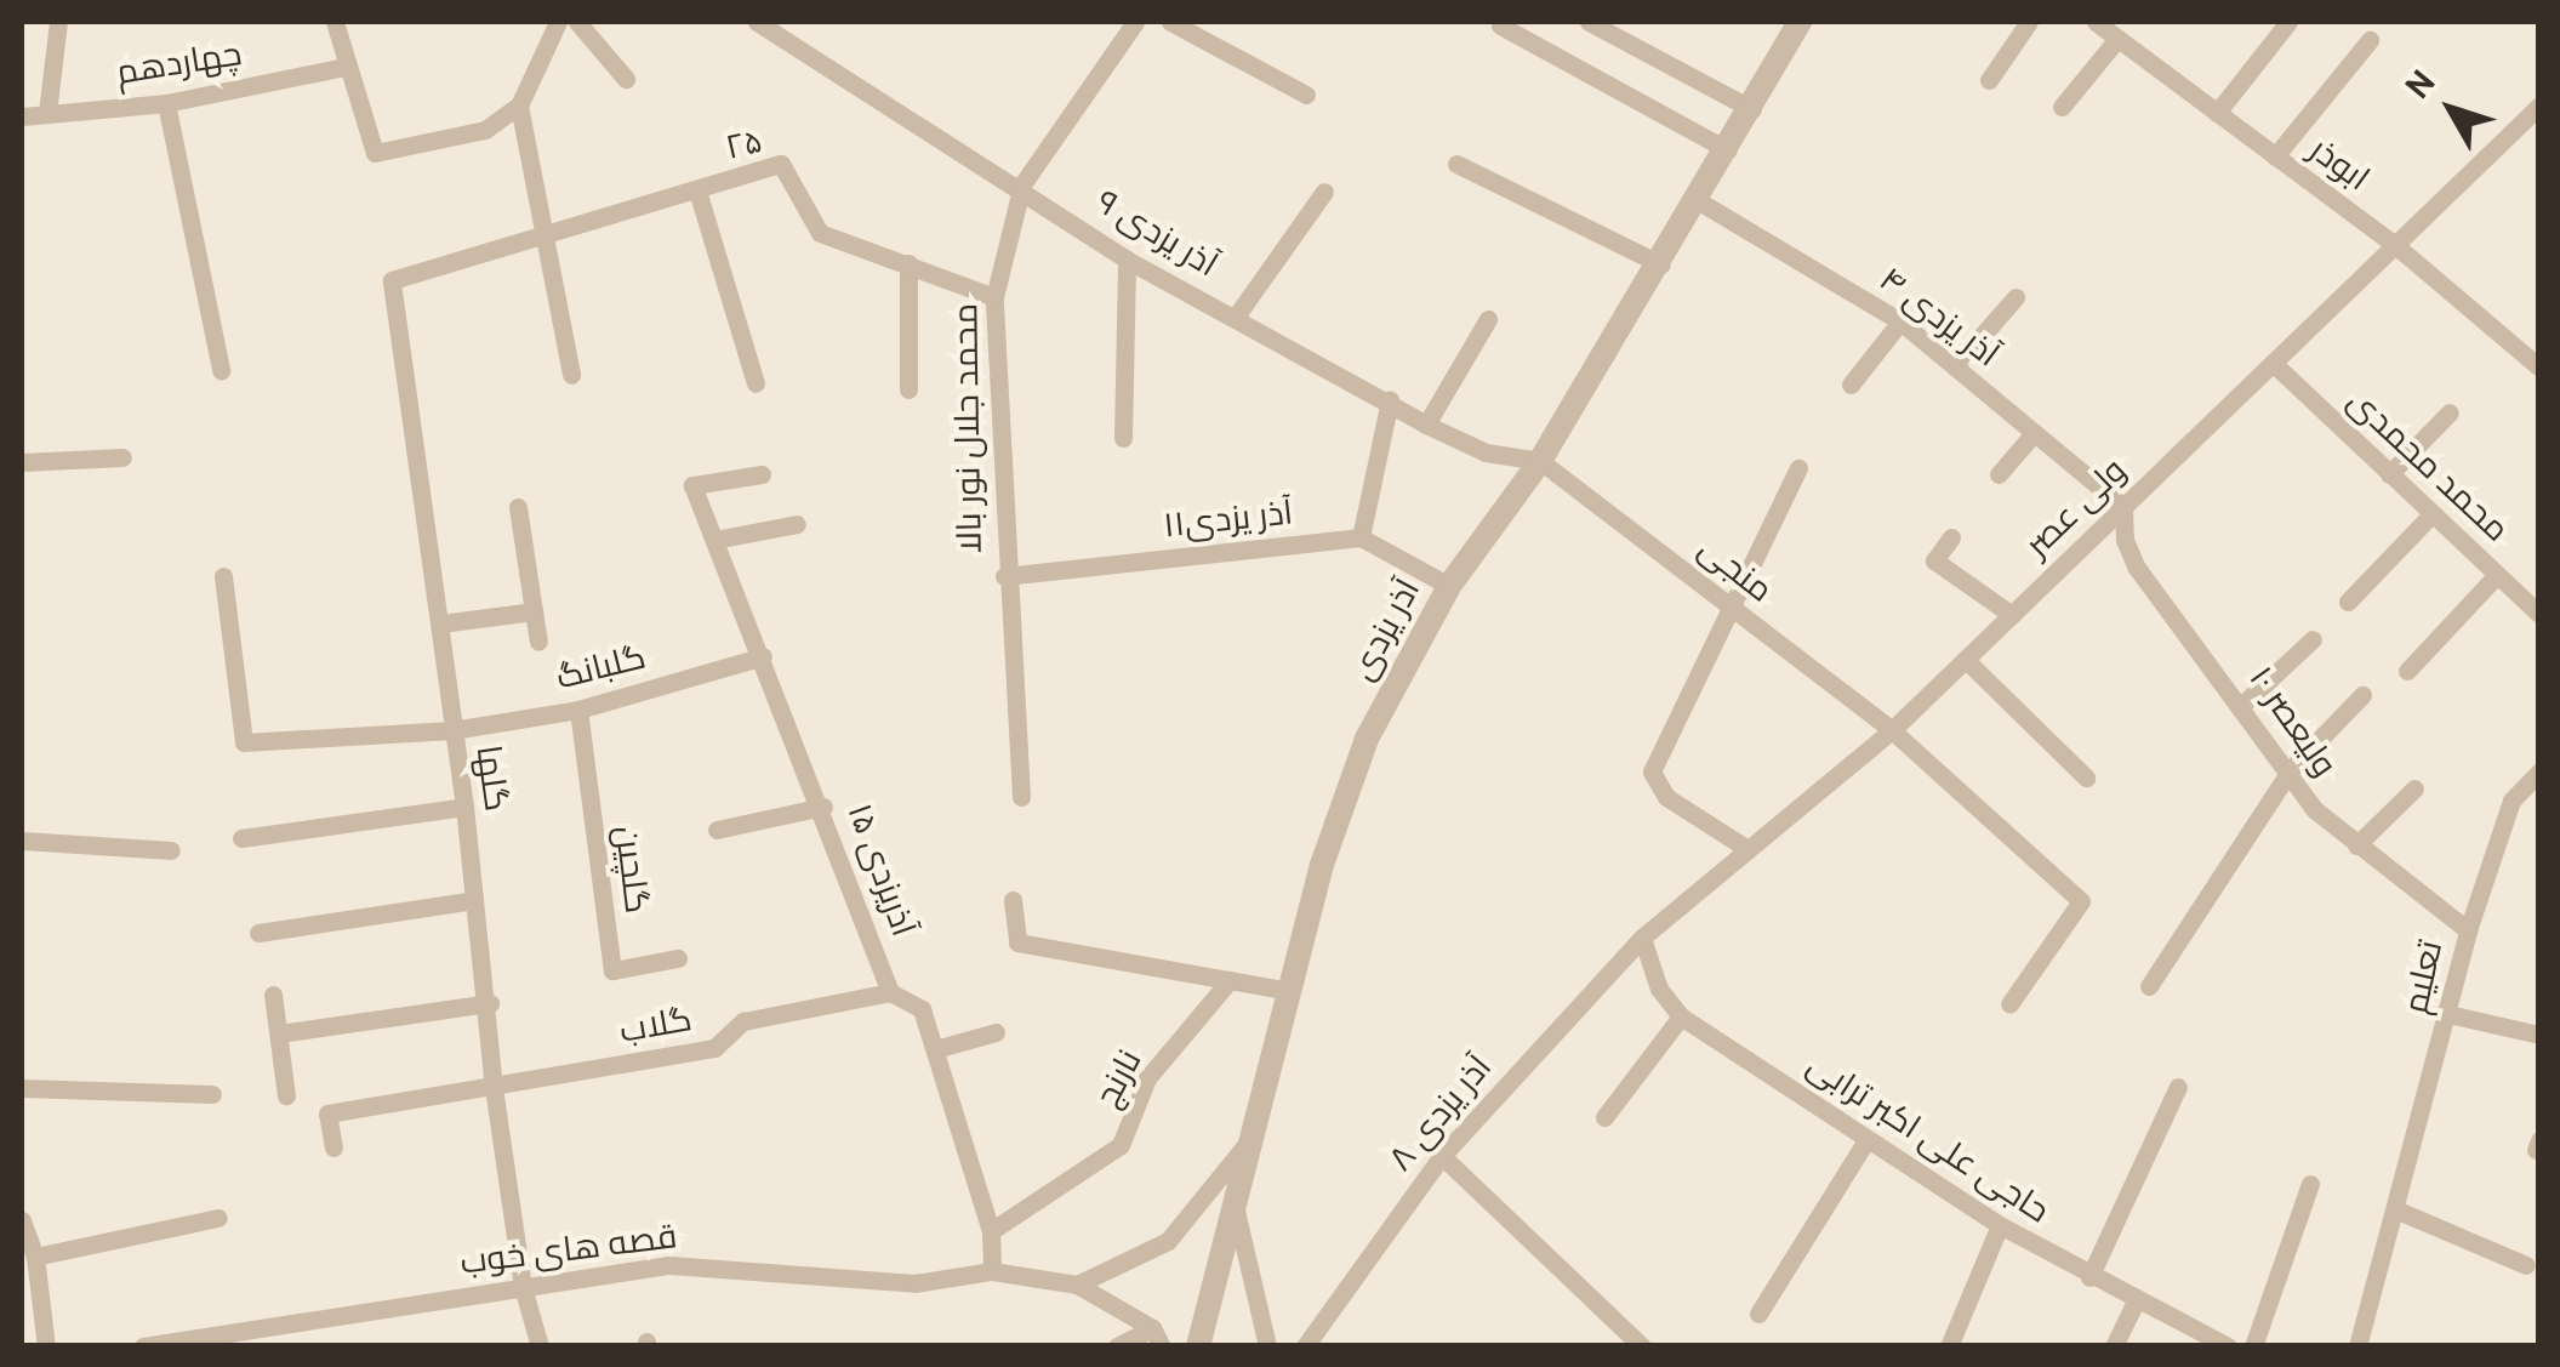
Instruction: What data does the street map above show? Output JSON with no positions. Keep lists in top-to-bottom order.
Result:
{
  "streets": {
    "street": [
      "چهاردهم",
      "۲۵",
      "ابوذر",
      "آذر یزدی ۹",
      "۴ آذر یزدی",
      "محمد جلال نور بالا",
      "محمد محمدی",
      "ولی عصر",
      "آذر یزدی۱۱",
      "منجی",
      "آذر یزدی",
      "گلبانگ",
      "۱۰ ولیعصر",
      "گلها",
      "گلچین",
      "۱۵ آذریزدی",
      "تعلیم",
      "گلاب",
      "نارنج",
      "۸ آذر یزدی",
      "حاجی علی اکبر ترابی",
      "قصه های خوب"
    ]
  },
  "crossings": [
    ["۲۵", "محمد جلال نور بالا"],
    ["۲۵", "گلها"],
    ["ابوذر", "ولی عصر"],
    ["آذر یزدی ۹", "محمد جلال نور بالا"],
    ["آذر یزدی ۹", "منجی"],
    ["آذر یزدی ۹", "آذر یزدی"],
    ["۴ آذر یزدی", "ولی عصر"],
    ["۴ آذر یزدی", "آذر یزدی"],
    ["۴ آذر یزدی", "۱۰ ولیعصر"],
    ["محمد جلال نور بالا", "آذر یزدی۱۱"],
    ["محمد محمدی", "ولی عصر"],
    ["ولی عصر", "منجی"],
    ["ولی عصر", "۱۰ ولیعصر"],
    ["ولی عصر", "۸ آذر یزدی"],
    ["ولی عصر", "حاجی علی اکبر ترابی"],
    ["منجی", "آذر یزدی"],
    ["گلبانگ", "گلها"],
    ["گلبانگ", "گلچین"],
    ["گلبانگ", "۱۵ آذریزدی"],
    ["۱۰ ولیعصر", "تعلیم"],
    ["گلها", "گلاب"],
    ["گلها", "قصه های خوب"],
    ["۱۵ آذریزدی", "گلاب"],
    ["۱۵ آذریزدی", "نارنج"],
    ["۱۵ آذریزدی", "قصه های خوب"],
    ["۸ آذر یزدی", "حاجی علی اکبر ترابی"]
  ],
  "north": "top left"
}
